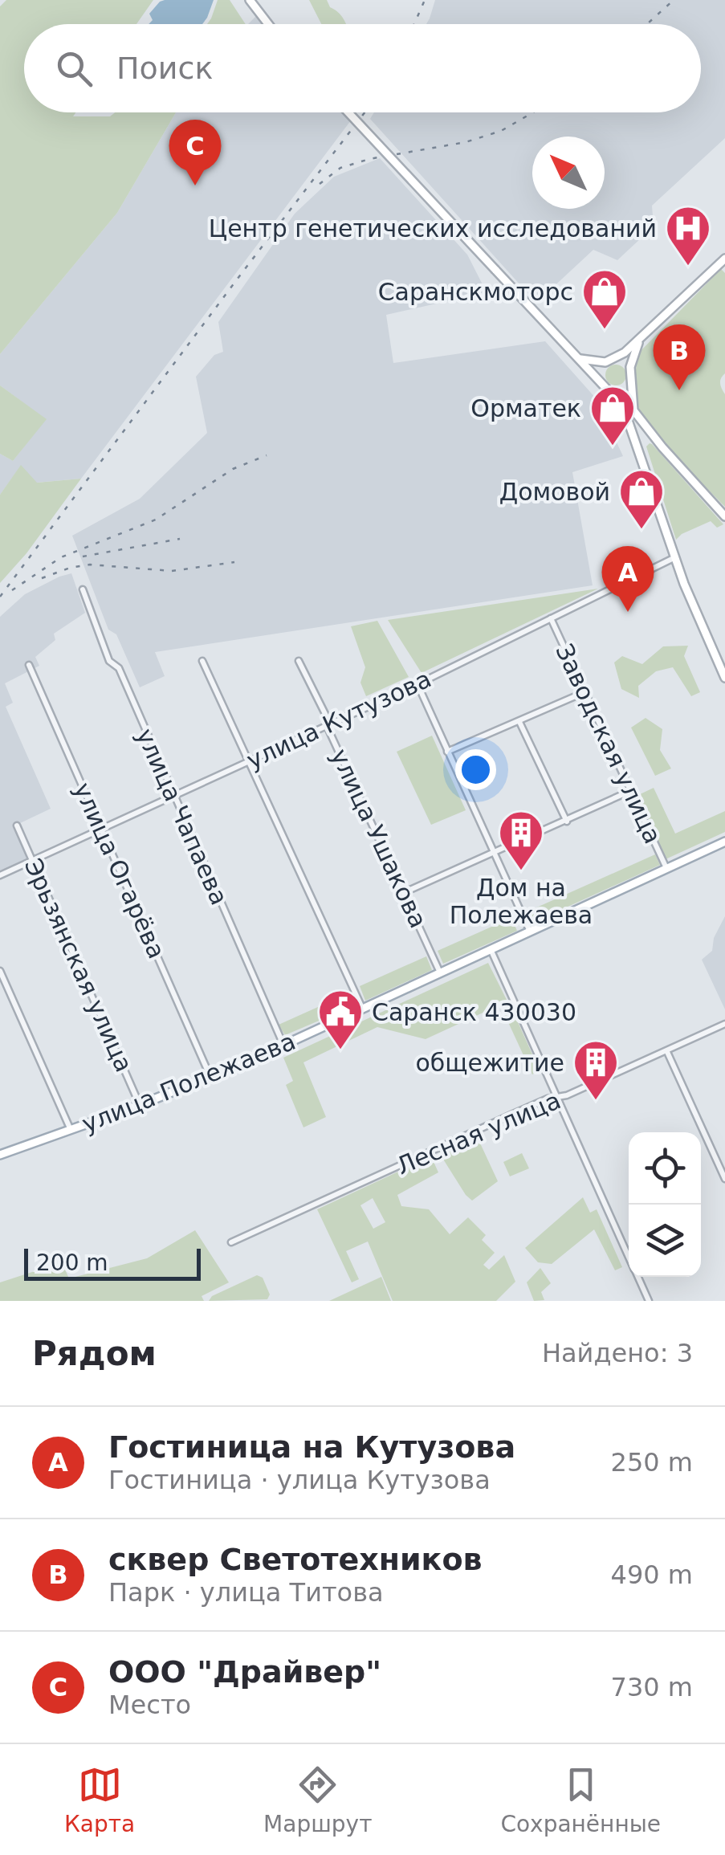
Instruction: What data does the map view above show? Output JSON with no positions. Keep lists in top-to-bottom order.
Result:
{
  "streets": {
    "main road": ["улица Полежаева"],
    "street": [
      "улица Кутузова",
      "Заводская улица",
      "улица Чапаева",
      "улица Ушакова",
      "улица Огарёва",
      "Эрьзянская улица",
      "Лесная улица"
    ]
  },
  "crossings": [
    ["улица Кутузова", "Заводская улица"],
    ["улица Кутузова", "улица Чапаева"],
    ["улица Кутузова", "улица Ушакова"],
    ["улица Кутузова", "улица Огарёва"],
    ["улица Кутузова", "Эрьзянская улица"],
    ["Заводская улица", "улица Полежаева"],
    ["улица Чапаева", "улица Полежаева"],
    ["улица Ушакова", "улица Полежаева"],
    ["улица Огарёва", "улица Полежаева"],
    ["Эрьзянская улица", "улица Полежаева"]
  ],
  "places": {
    "hospital": ["Центр генетических исследований"],
    "shop": ["Саранскмоторс", "Орматек", "Домовой"],
    "building": ["Дом на Полежаева", "общежитие"],
    "public building": ["Саранск 430030"]
  },
  "scale_bar": "200 m",
  "north": "top left",
  "page": {
    "search": "Поиск",
    "pins": ["C", "B", "A"],
    "scale": "200 m",
    "heading": ["Рядом", "Найдено: 3"],
    "list": [
      {
        "mark": "A",
        "name": "Гостиница на Кутузова",
        "note": "Гостиница · улица Кутузова",
        "value": "250 m"
      },
      {
        "mark": "B",
        "name": "сквер Светотехников",
        "note": "Парк · улица Титова",
        "value": "490 m"
      },
      {
        "mark": "C",
        "name": "ООО \"Драйвер\"",
        "note": "Место",
        "value": "730 m"
      }
    ],
    "nav": ["Карта", "Маршрут", "Сохранённые"]
  }
}
